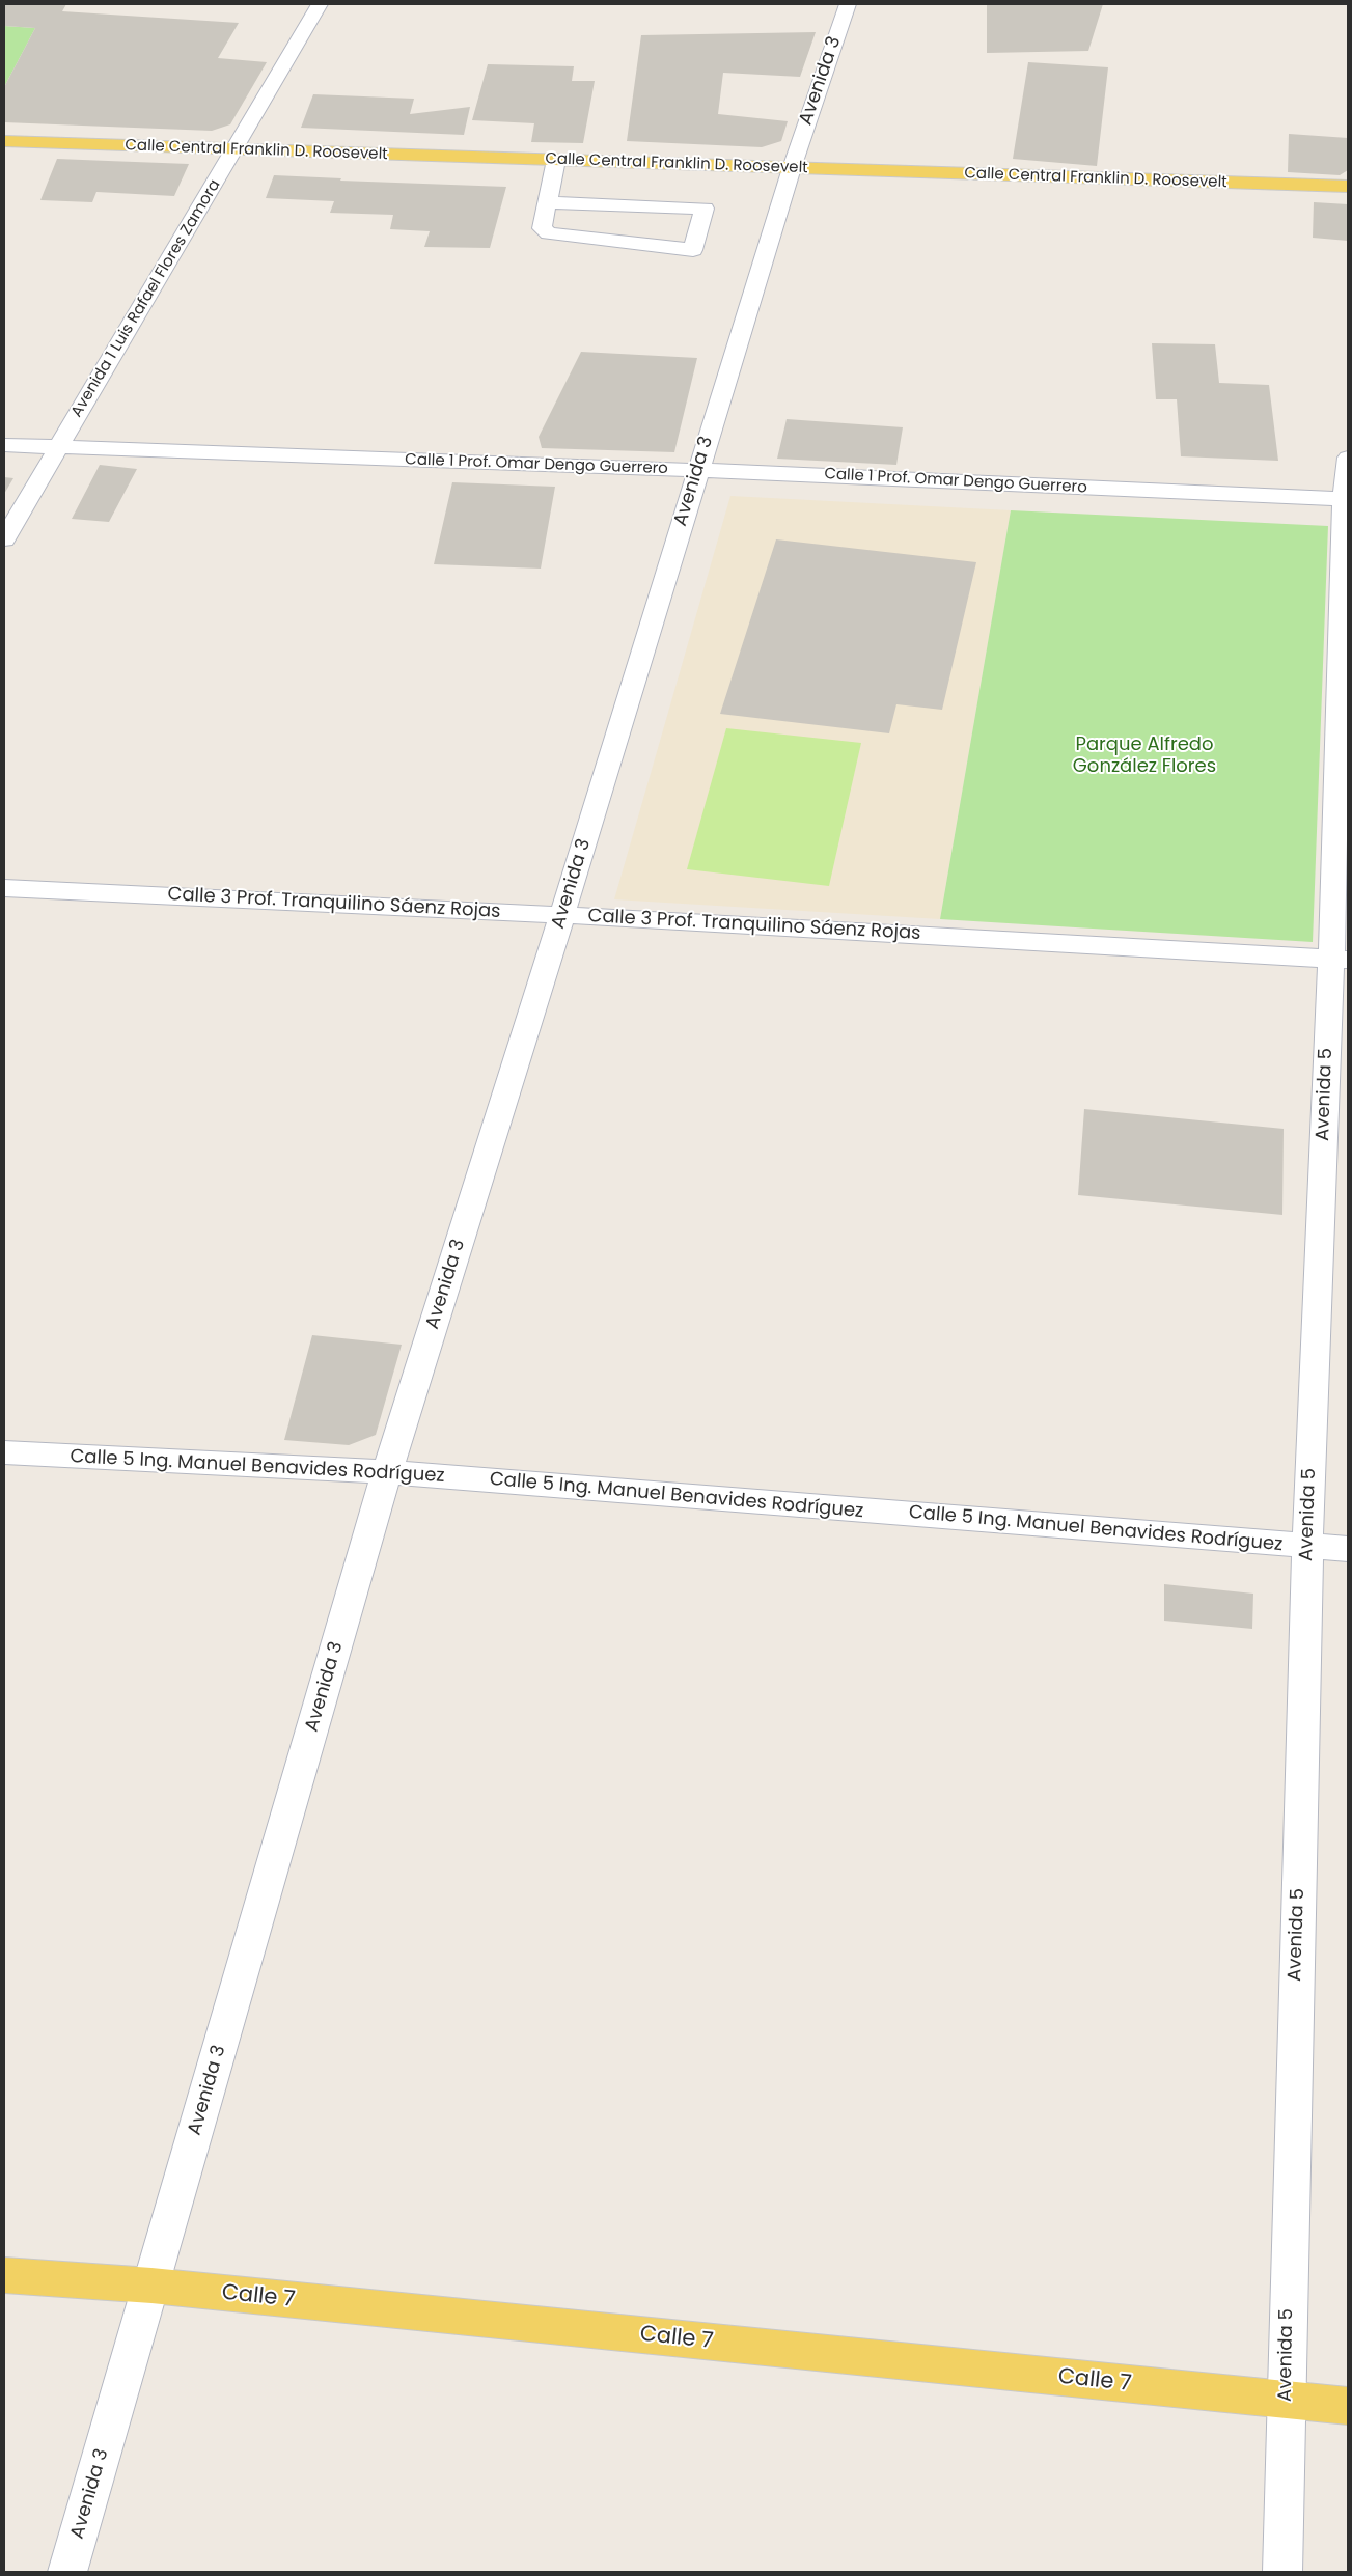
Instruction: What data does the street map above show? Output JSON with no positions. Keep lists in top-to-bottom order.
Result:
{
  "streets": {
    "main road": ["Calle Central Franklin D. Roosevelt", "Calle 7"],
    "street": [
      "Avenida 3",
      "Avenida 1 Luis Rafael Flores Zamora",
      "Calle 1 Prof. Omar Dengo Guerrero",
      "Calle 3 Prof. Tranquilino Sáenz Rojas",
      "Avenida 5",
      "Calle 5 Ing. Manuel Benavides Rodríguez"
    ]
  },
  "crossings": [
    ["Avenida 3", "Calle Central Franklin D. Roosevelt"],
    ["Avenida 3", "Calle 1 Prof. Omar Dengo Guerrero"],
    ["Avenida 3", "Calle 3 Prof. Tranquilino Sáenz Rojas"],
    ["Avenida 3", "Calle 5 Ing. Manuel Benavides Rodríguez"],
    ["Avenida 3", "Calle 7"],
    ["Calle Central Franklin D. Roosevelt", "Avenida 1 Luis Rafael Flores Zamora"],
    ["Avenida 1 Luis Rafael Flores Zamora", "Calle 1 Prof. Omar Dengo Guerrero"],
    ["Calle 1 Prof. Omar Dengo Guerrero", "Avenida 5"],
    ["Calle 3 Prof. Tranquilino Sáenz Rojas", "Avenida 5"],
    ["Avenida 5", "Calle 5 Ing. Manuel Benavides Rodríguez"],
    ["Avenida 5", "Calle 7"]
  ],
  "parks": ["Parque Alfredo González Flores"]
}
